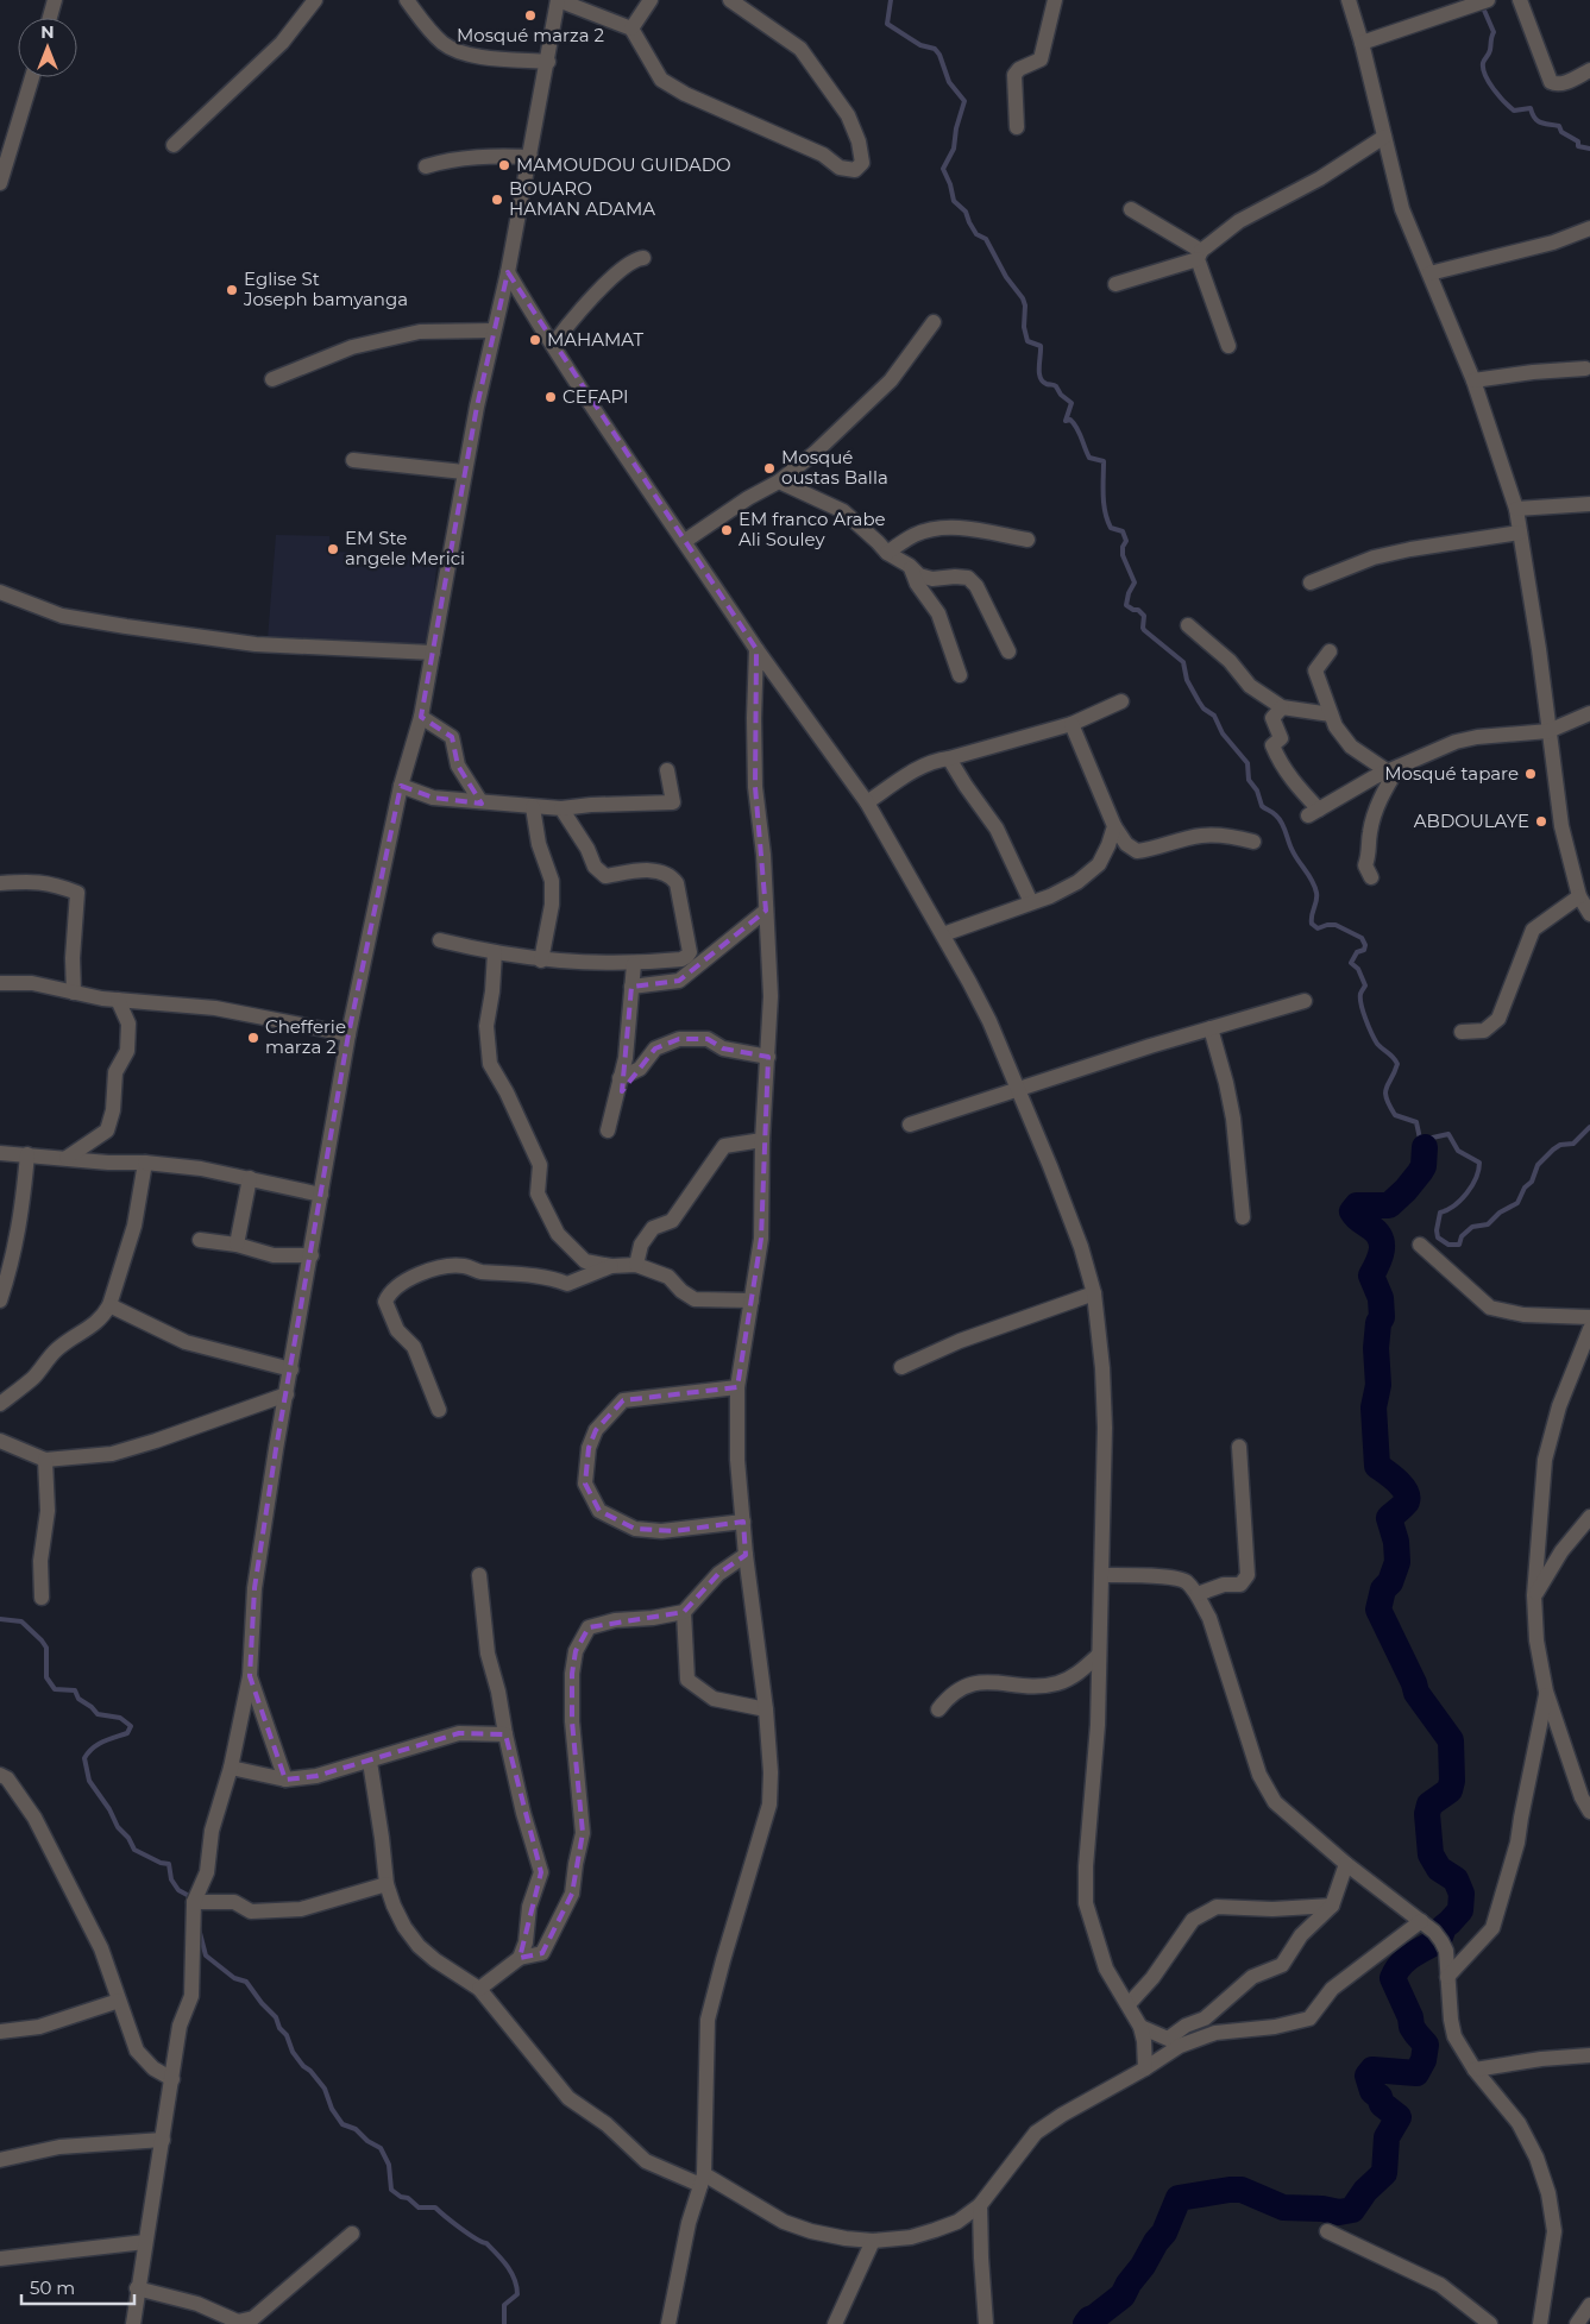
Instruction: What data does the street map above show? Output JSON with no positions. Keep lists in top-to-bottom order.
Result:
{
  "places": [
    "Mosqué marza 2",
    "MAMOUDOU GUIDADO",
    "BOUARO HAMAN ADAMA",
    "Eglise St Joseph bamyanga",
    "MAHAMAT",
    "CEFAPI",
    "Mosqué oustas Balla",
    "EM franco Arabe Ali Souley",
    "EM Ste angele Merici",
    "Mosqué tapare",
    "ABDOULAYE",
    "Chefferie marza 2"
  ],
  "scale_bar": "50 m",
  "north": "top"
}
